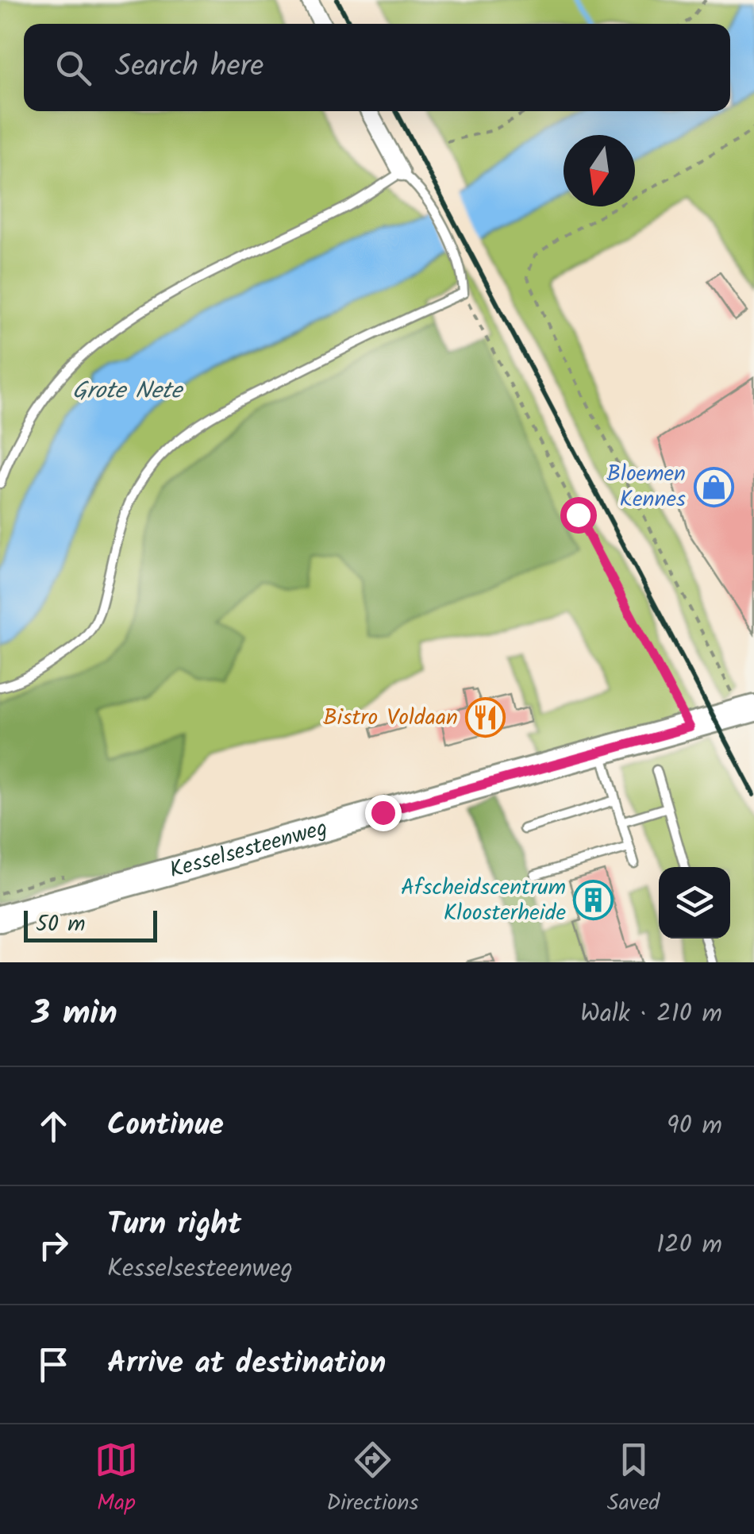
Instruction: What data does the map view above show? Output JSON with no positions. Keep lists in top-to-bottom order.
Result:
{
  "streets": {
    "main road": ["Kesselsesteenweg"]
  },
  "water": ["Grote Nete"],
  "places": {
    "shop": ["Bloemen Kennes"],
    "restaurant": ["Bistro Voldaan"],
    "building": ["Afscheidscentrum Kloosterheide"]
  },
  "scale_bar": "50 m",
  "north": "bottom",
  "page": {
    "search": "Search here",
    "scale": "50 m",
    "heading": ["3 min", "Walk · 210 m"],
    "list": [
      ["Continue", "90 m"],
      ["Turn right", "Kesselsesteenweg", "120 m"],
      "Arrive at destination"
    ],
    "nav": ["Map", "Directions", "Saved"]
  }
}
